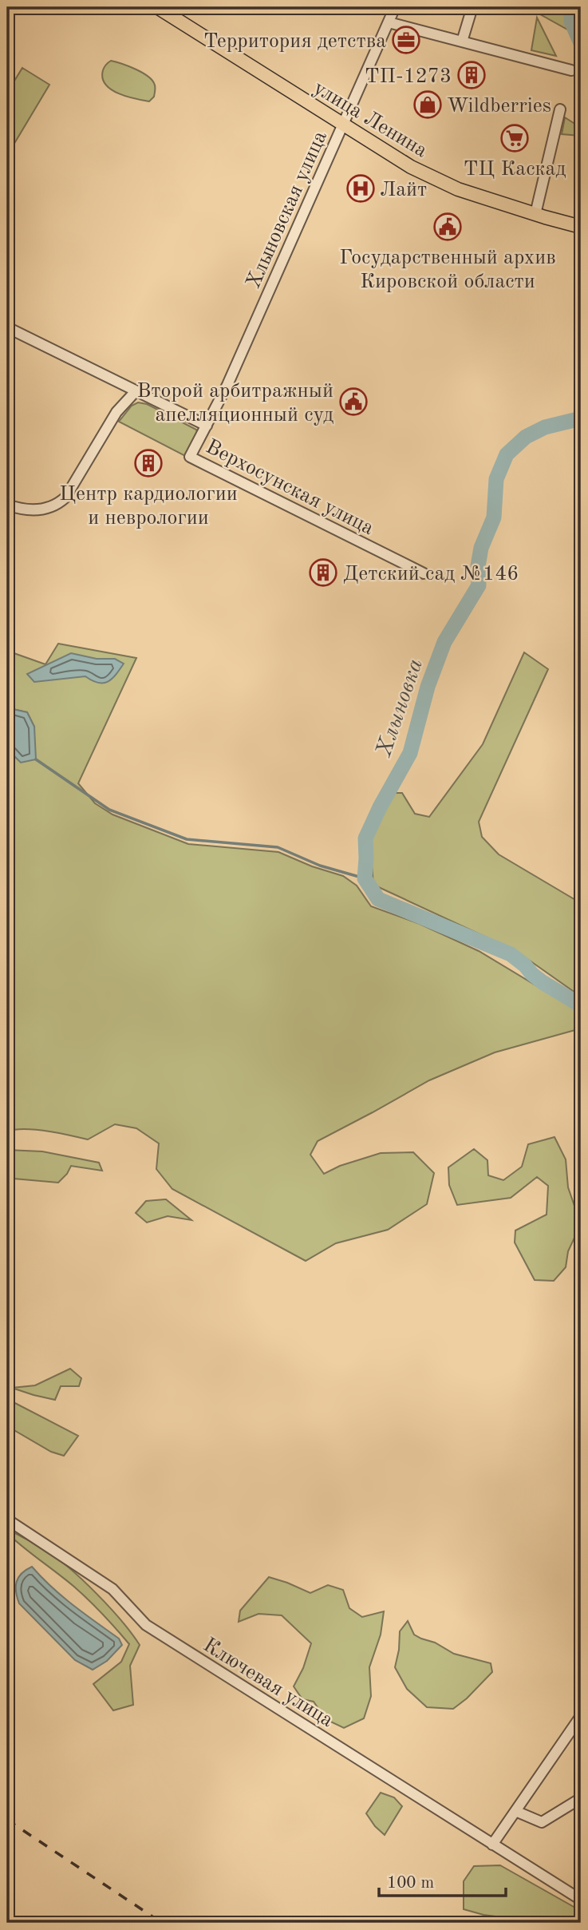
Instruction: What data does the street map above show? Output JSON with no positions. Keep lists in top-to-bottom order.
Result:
{
  "streets": {
    "main road": ["улица Ленина"],
    "street": ["Хлыновская улица", "Верхосунская улица", "Ключевая улица"]
  },
  "crossings": [
    ["улица Ленина", "Хлыновская улица"],
    ["Хлыновская улица", "Верхосунская улица"]
  ],
  "water": ["Хлыновка"],
  "places": {
    "office": ["Территория детства"],
    "building": ["ТП-1273", "Центр кардиологии и неврологии", "Детский сад №146"],
    "shop": ["Wildberries"],
    "supermarket": ["ТЦ Каскад"],
    "hospital": ["Лайт"],
    "public building": ["Государственный архив Кировской области", "Второй арбитражный апелляционный суд"]
  },
  "scale_bar": "100 m"
}
